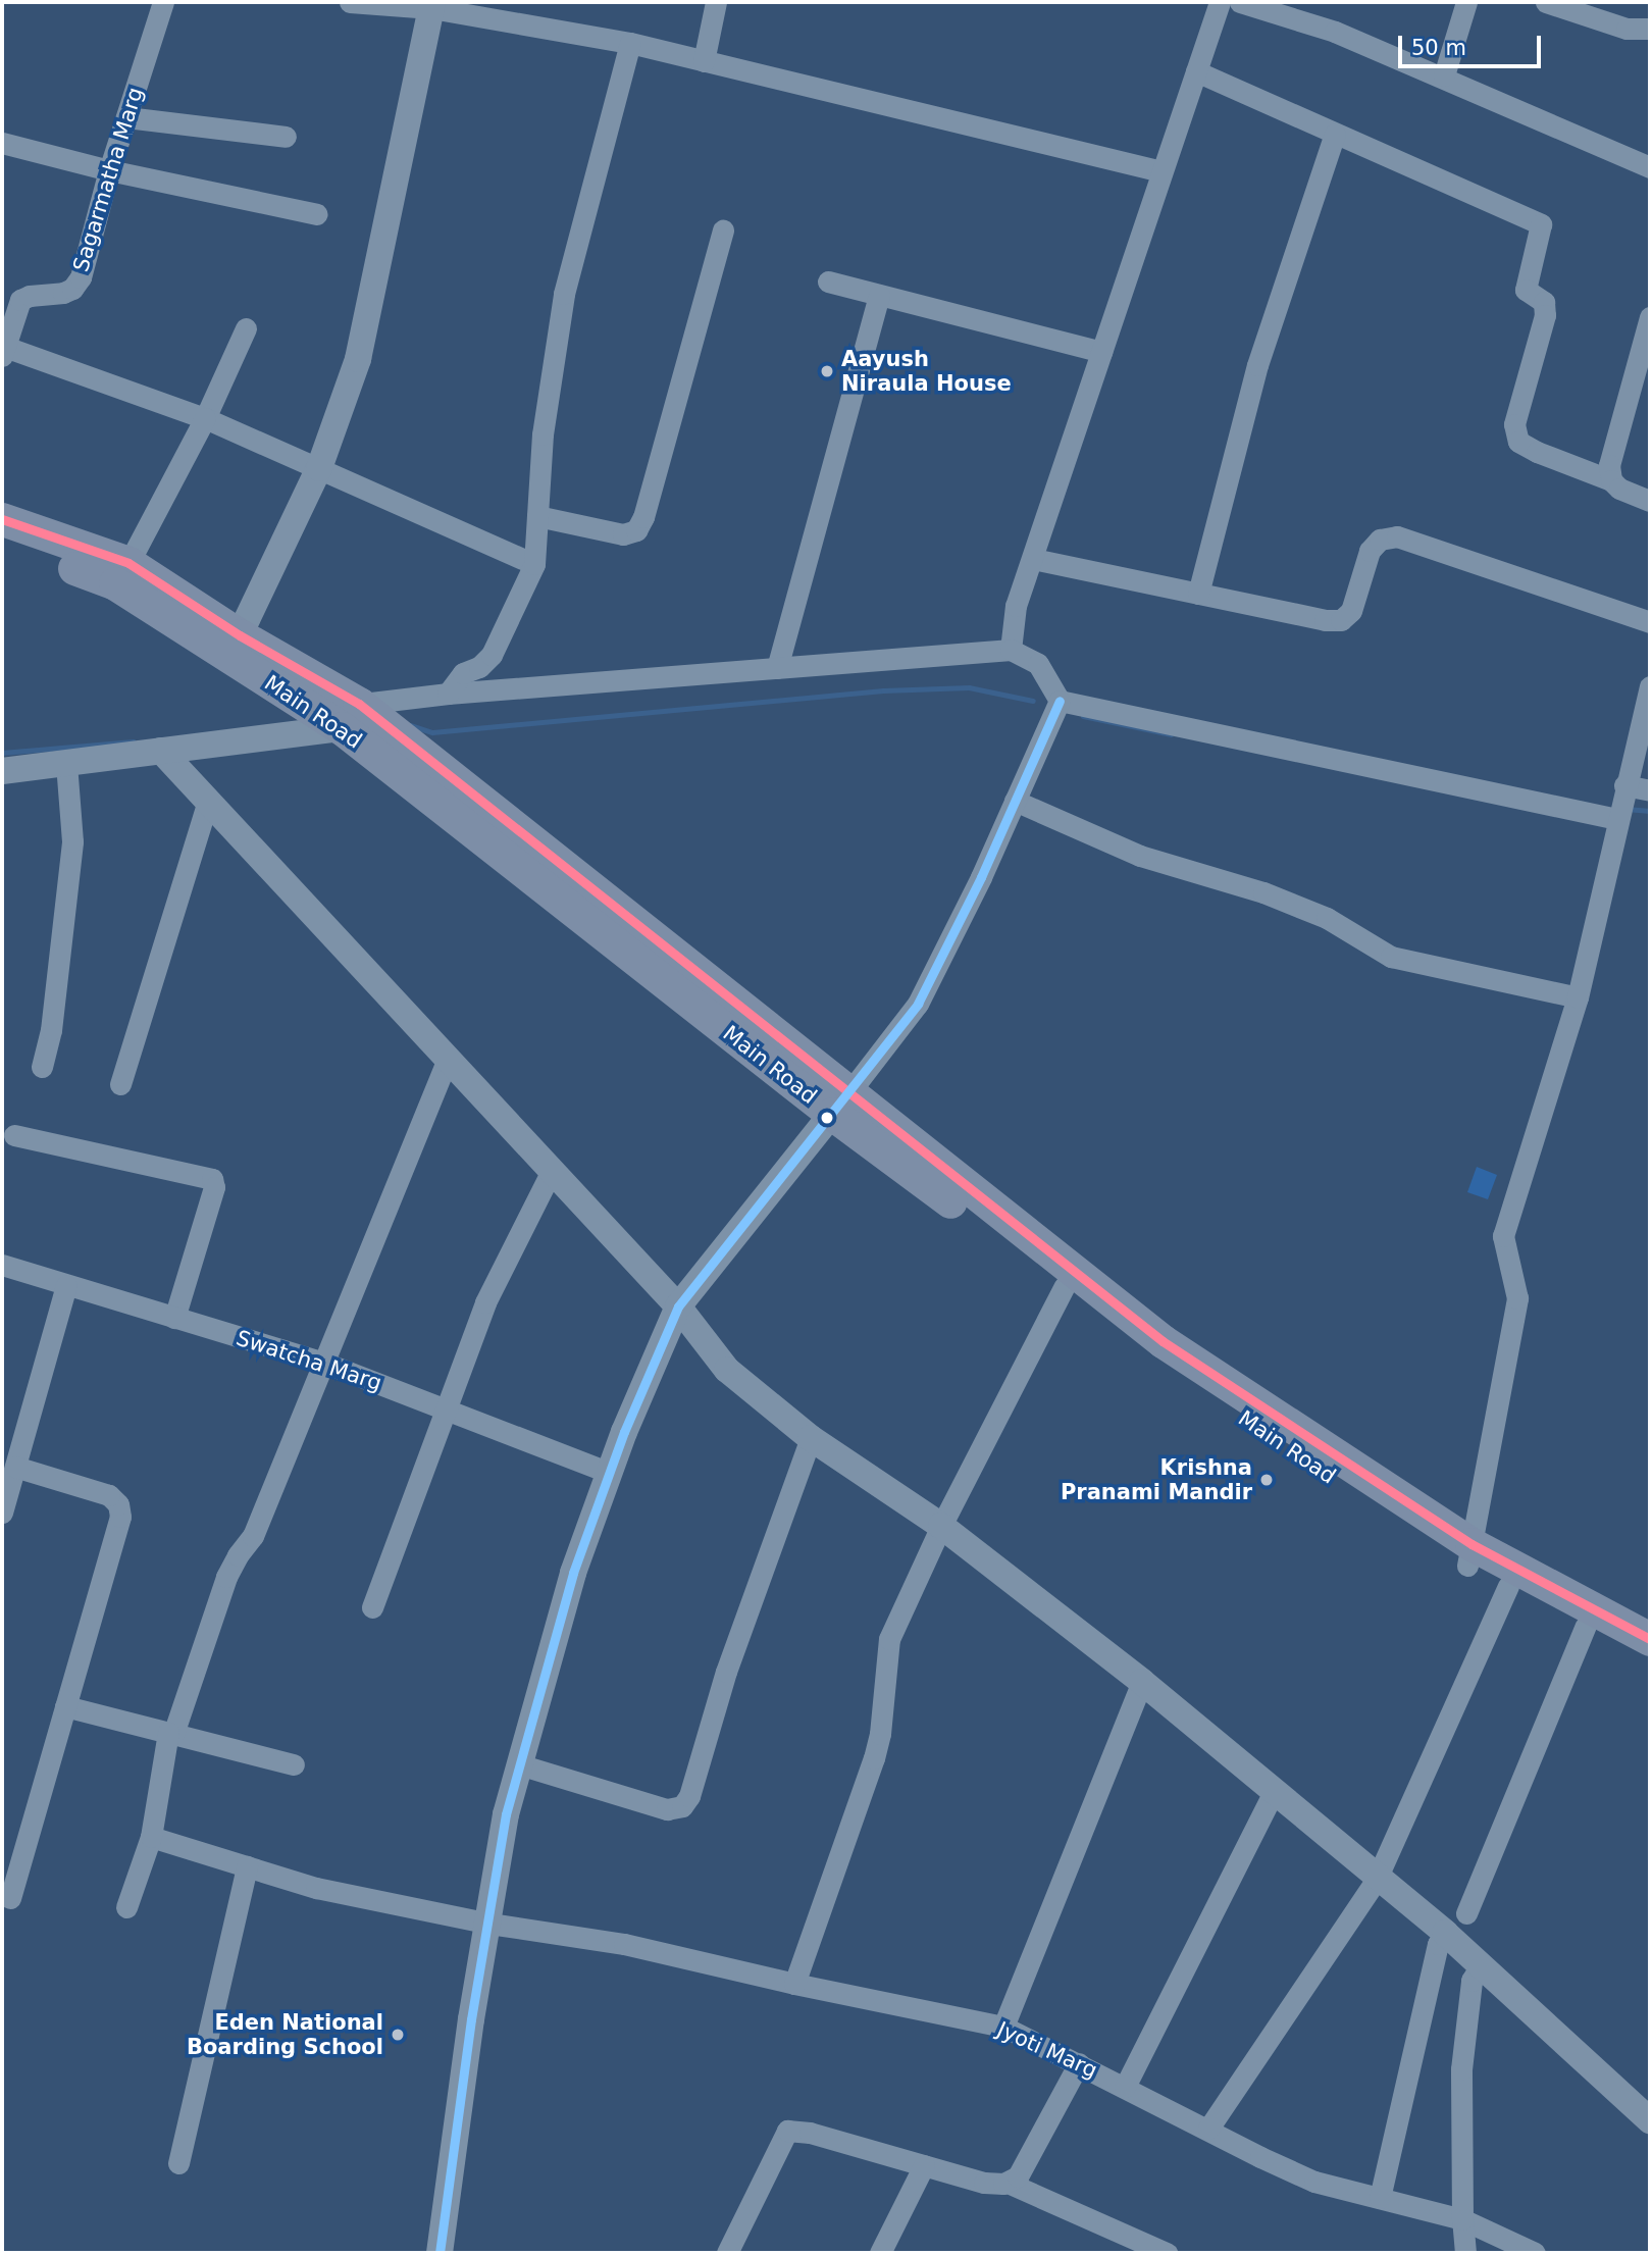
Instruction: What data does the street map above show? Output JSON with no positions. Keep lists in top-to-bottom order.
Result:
{
  "streets": {
    "main road": ["Main Road"],
    "street": ["Sagarmatha Marg", "Swatcha Marg", "Jyoti Marg"]
  },
  "places": ["Aayush Niraula House", "Krishna Pranami Mandir", "Eden National Boarding School"],
  "scale_bar": "50 m"
}
